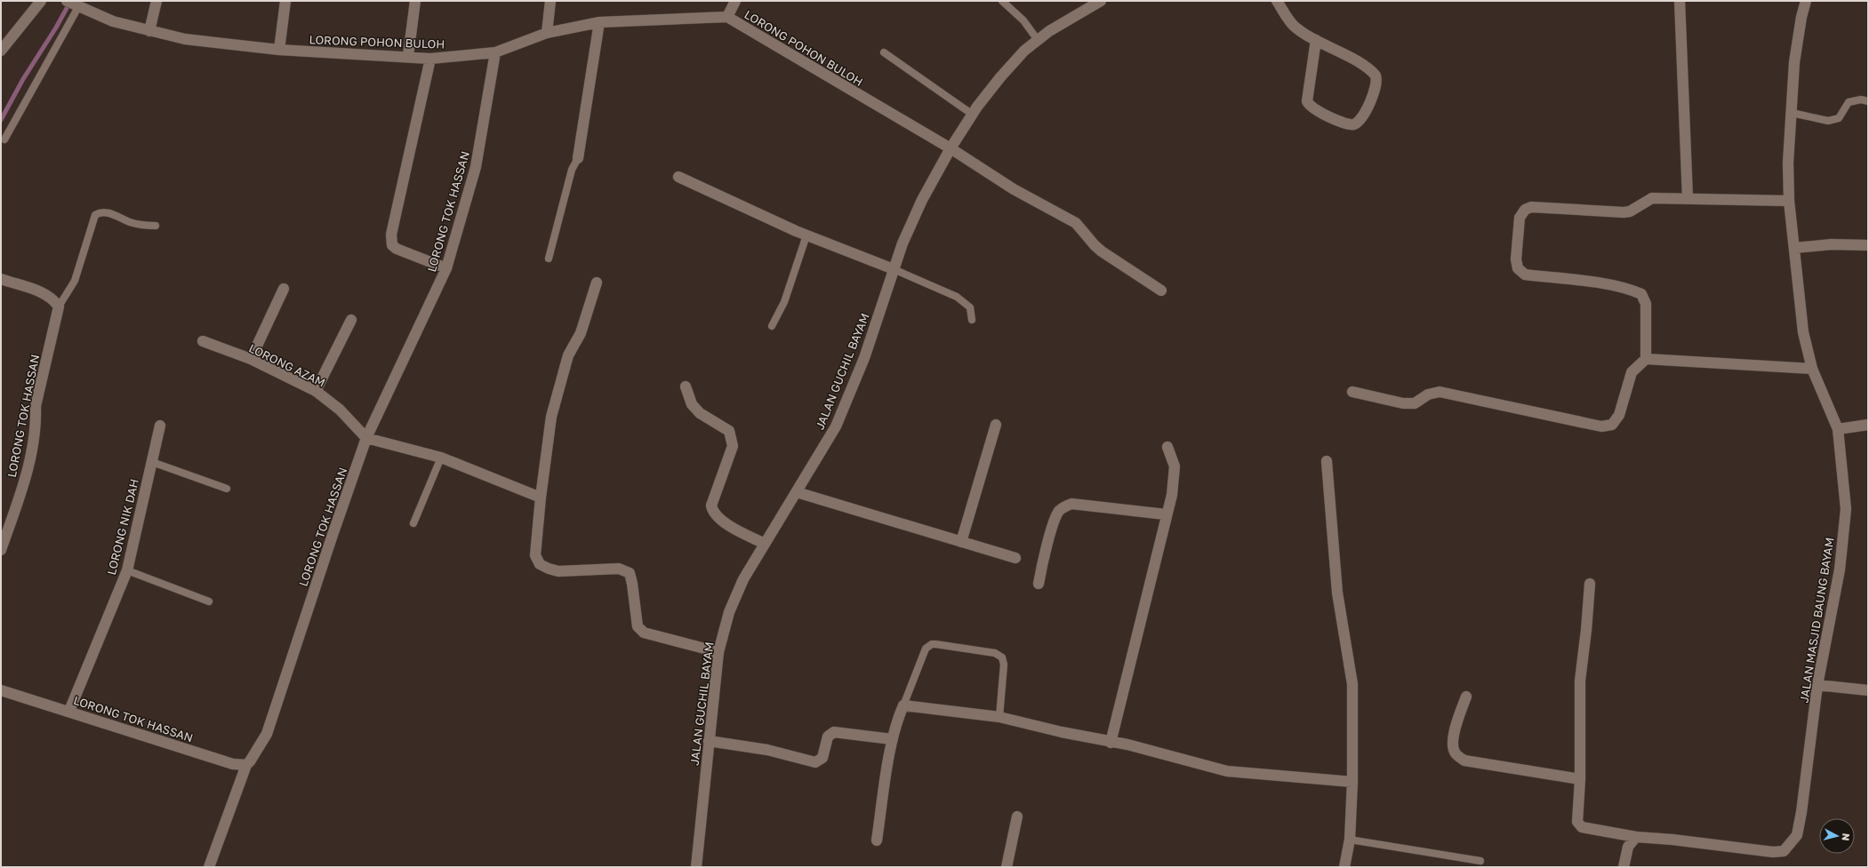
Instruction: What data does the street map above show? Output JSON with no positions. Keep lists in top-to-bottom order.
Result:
{
  "streets": {
    "street": [
      "LORONG POHON BULOH",
      "LORONG TOK HASSAN",
      "LORONG AZAM",
      "JALAN GUCHIL BAYAM",
      "LORONG NIK DAH",
      "JALAN MASJID BAUNG BAYAM"
    ]
  },
  "crossings": [
    ["LORONG POHON BULOH", "LORONG TOK HASSAN"],
    ["LORONG POHON BULOH", "JALAN GUCHIL BAYAM"],
    ["LORONG TOK HASSAN", "LORONG AZAM"],
    ["LORONG TOK HASSAN", "LORONG NIK DAH"]
  ],
  "north": "right"
}
